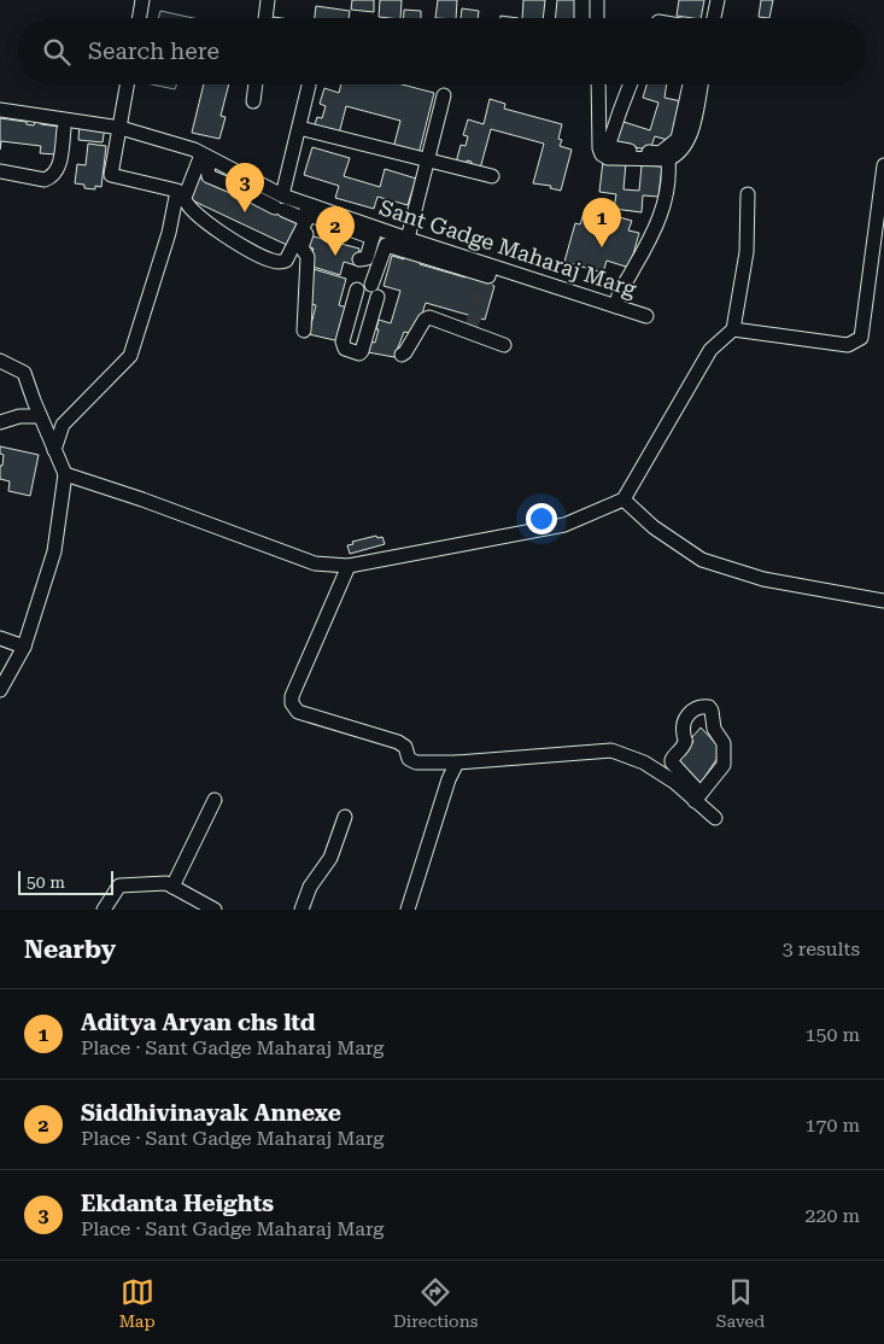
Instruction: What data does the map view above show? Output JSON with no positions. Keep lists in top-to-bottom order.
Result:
{
  "streets": {
    "street": ["Sant Gadge Maharaj Marg"]
  },
  "scale_bar": "50 m",
  "page": {
    "search": "Search here",
    "pins": ["3", "1", "2"],
    "scale": "50 m",
    "heading": ["Nearby", "3 results"],
    "list": [
      {
        "mark": "1",
        "name": "Aditya Aryan chs ltd",
        "note": "Place · Sant Gadge Maharaj Marg",
        "value": "150 m"
      },
      {
        "mark": "2",
        "name": "Siddhivinayak Annexe",
        "note": "Place · Sant Gadge Maharaj Marg",
        "value": "170 m"
      },
      {
        "mark": "3",
        "name": "Ekdanta Heights",
        "note": "Place · Sant Gadge Maharaj Marg",
        "value": "220 m"
      }
    ],
    "nav": ["Map", "Directions", "Saved"]
  }
}
